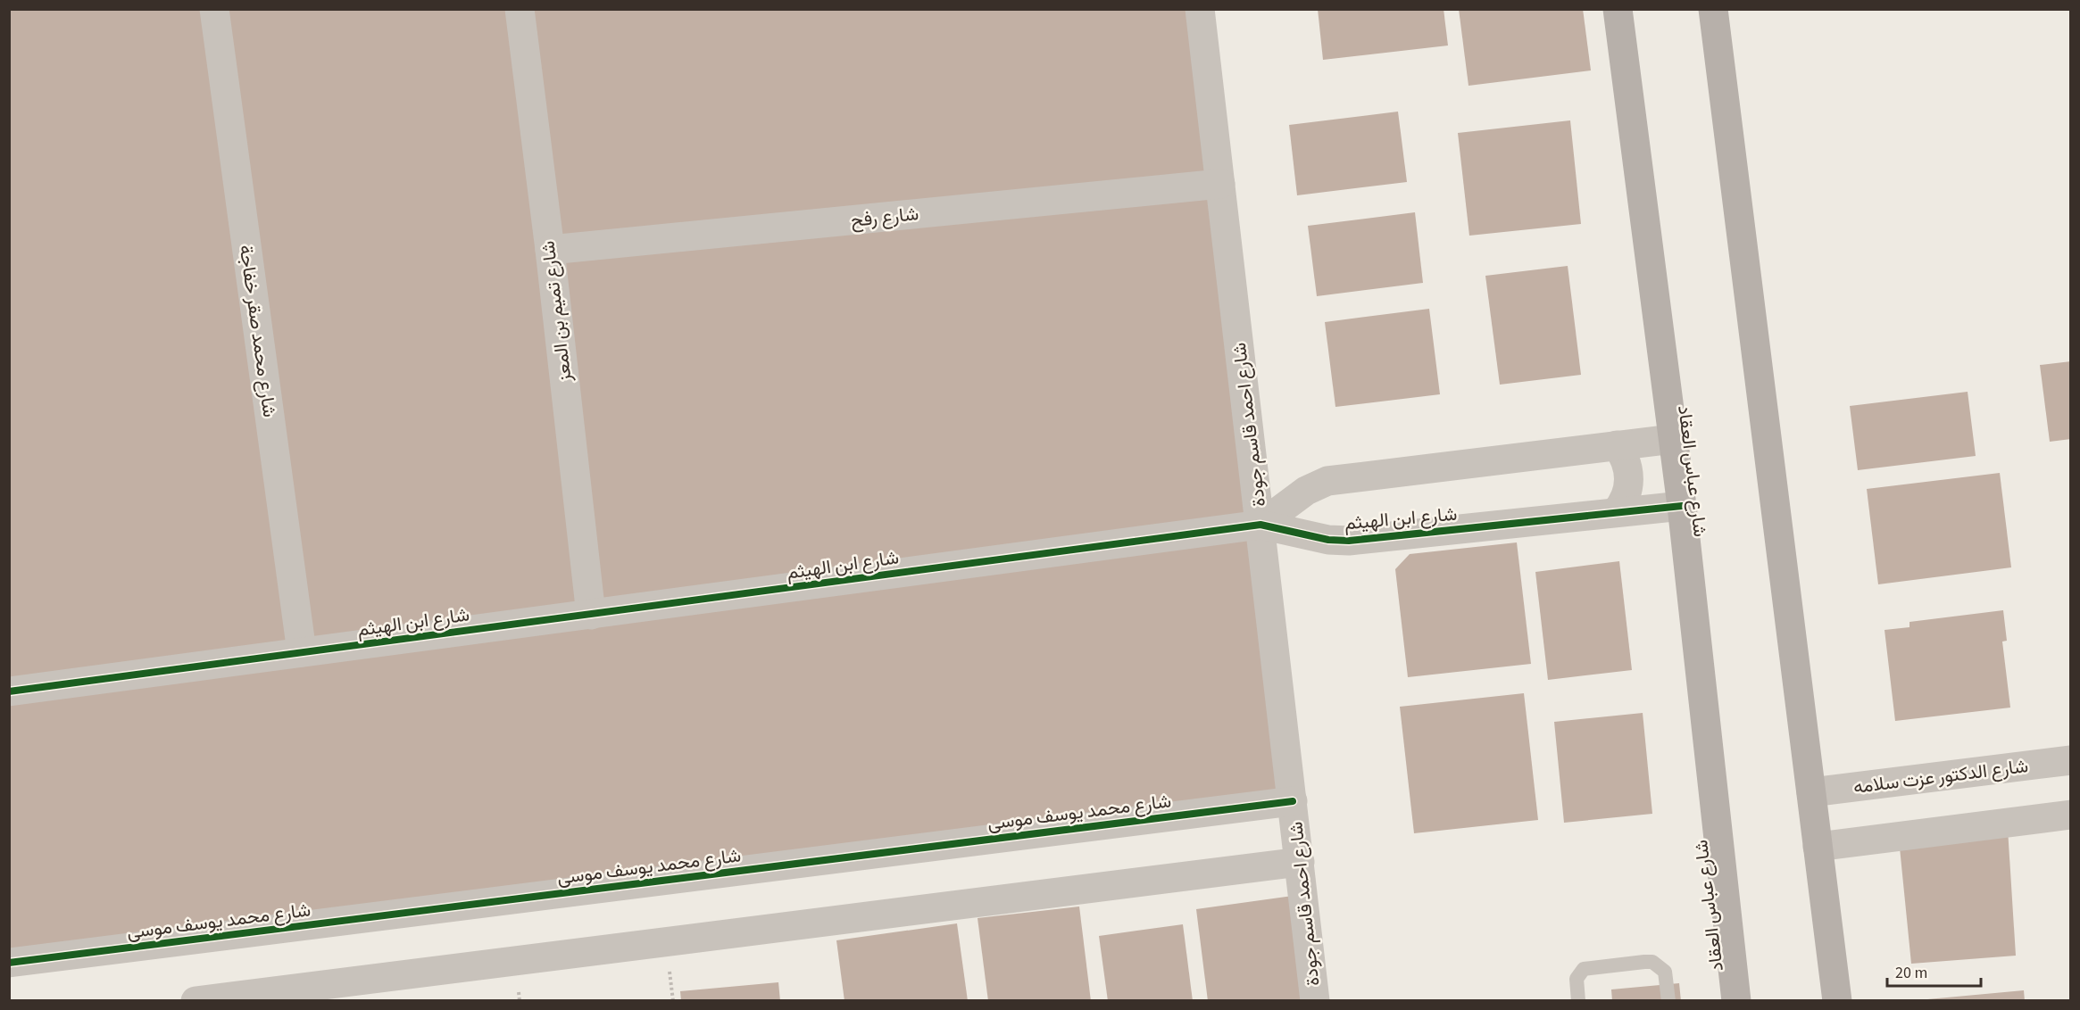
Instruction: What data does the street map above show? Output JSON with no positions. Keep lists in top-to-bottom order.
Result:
{
  "streets": {
    "main road": ["شارع عباس العقاد"],
    "street": [
      "شارع رفح",
      "شارع تميم بن المعز",
      "شارع محمد صقر خفاجة",
      "شارع احمد قاسم جودة",
      "شارع ابن الهيثم",
      "شارع الدكتور عزت سلامه",
      "شارع محمد يوسف موسى"
    ]
  },
  "crossings": [
    ["شارع رفح", "شارع تميم بن المعز"],
    ["شارع رفح", "شارع احمد قاسم جودة"],
    ["شارع تميم بن المعز", "شارع ابن الهيثم"],
    ["شارع محمد صقر خفاجة", "شارع ابن الهيثم"],
    ["شارع احمد قاسم جودة", "شارع ابن الهيثم"],
    ["شارع احمد قاسم جودة", "شارع محمد يوسف موسى"],
    ["شارع عباس العقاد", "شارع ابن الهيثم"]
  ],
  "scale_bar": "20 m"
}
